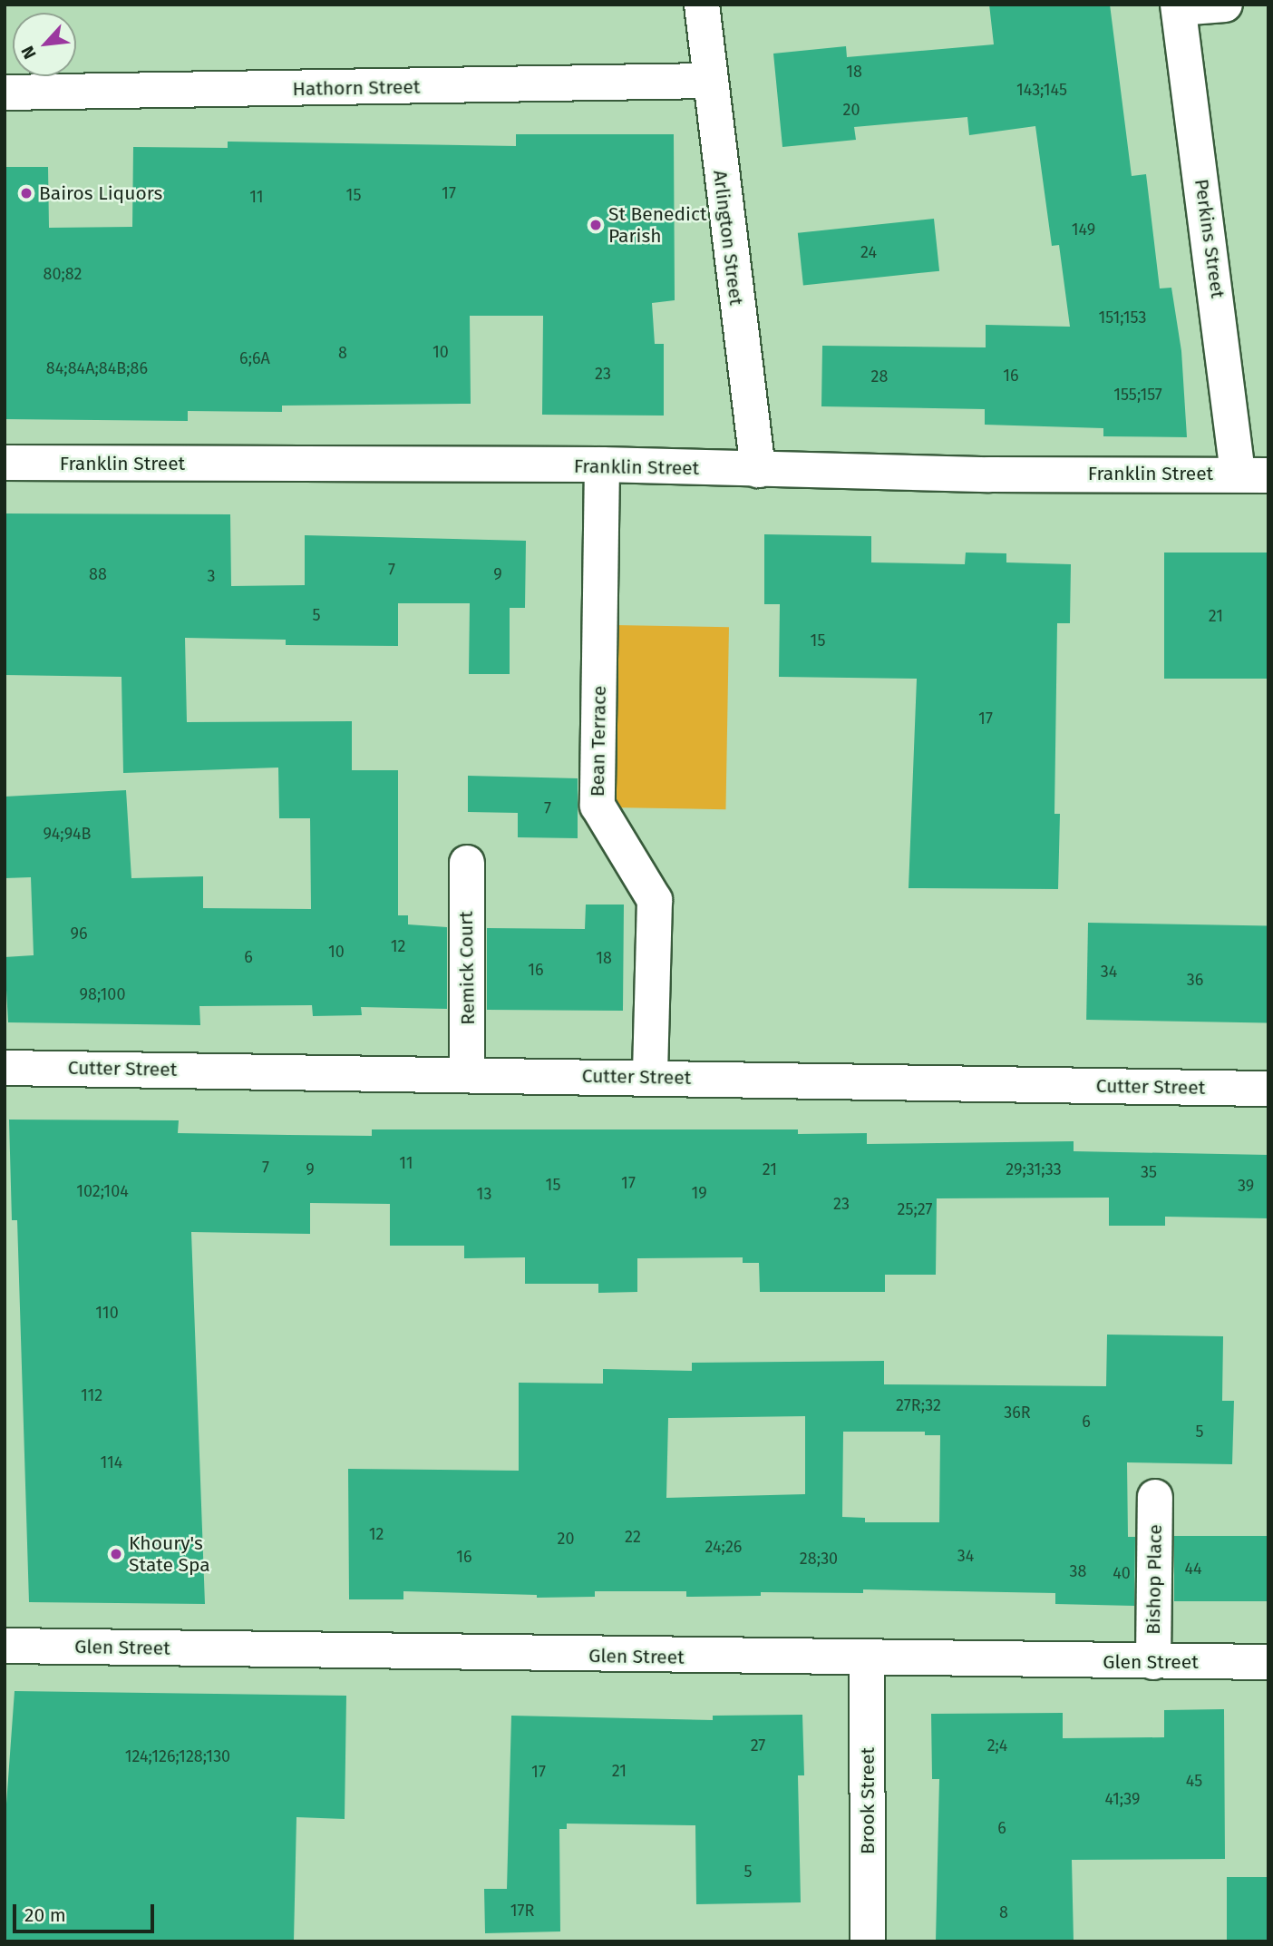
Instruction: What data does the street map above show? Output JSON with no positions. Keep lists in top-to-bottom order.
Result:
{
  "streets": {
    "street": [
      "Hathorn Street",
      "Arlington Street",
      "Perkins Street",
      "Franklin Street",
      "Bean Terrace",
      "Remick Court",
      "Cutter Street",
      "Bishop Place",
      "Glen Street",
      "Brook Street"
    ]
  },
  "crossings": [
    ["Hathorn Street", "Arlington Street"],
    ["Arlington Street", "Franklin Street"],
    ["Perkins Street", "Franklin Street"],
    ["Franklin Street", "Bean Terrace"],
    ["Bean Terrace", "Cutter Street"],
    ["Remick Court", "Cutter Street"],
    ["Bishop Place", "Glen Street"],
    ["Glen Street", "Brook Street"]
  ],
  "places": ["Bairos Liquors", "St Benedict Parish", "Khoury's State Spa"],
  "house_numbers": [
    "18",
    "143;145",
    "20",
    "17",
    "15",
    "11",
    "149",
    "24",
    "80;82",
    "151;153",
    "10",
    "8",
    "6;6A",
    "84;84A;84B;86",
    "23",
    "16",
    "28",
    "155;157",
    "7",
    "88",
    "9",
    "3",
    "5",
    "21",
    "15",
    "17",
    "7",
    "94;94B",
    "96",
    "12",
    "10",
    "6",
    "18",
    "16",
    "34",
    "36",
    "98;100",
    "11",
    "7",
    "9",
    "21",
    "29;31;33",
    "35",
    "17",
    "15",
    "39",
    "102;104",
    "19",
    "13",
    "23",
    "25;27",
    "110",
    "112",
    "27R;32",
    "36R",
    "6",
    "5",
    "114",
    "12",
    "22",
    "20",
    "24;26",
    "34",
    "16",
    "28;30",
    "44",
    "38",
    "40",
    "27",
    "2;4",
    "124;126;128;130",
    "21",
    "17",
    "45",
    "41;39",
    "6",
    "5",
    "17R",
    "8"
  ],
  "scale_bar": "20 m",
  "north": "bottom left"
}
